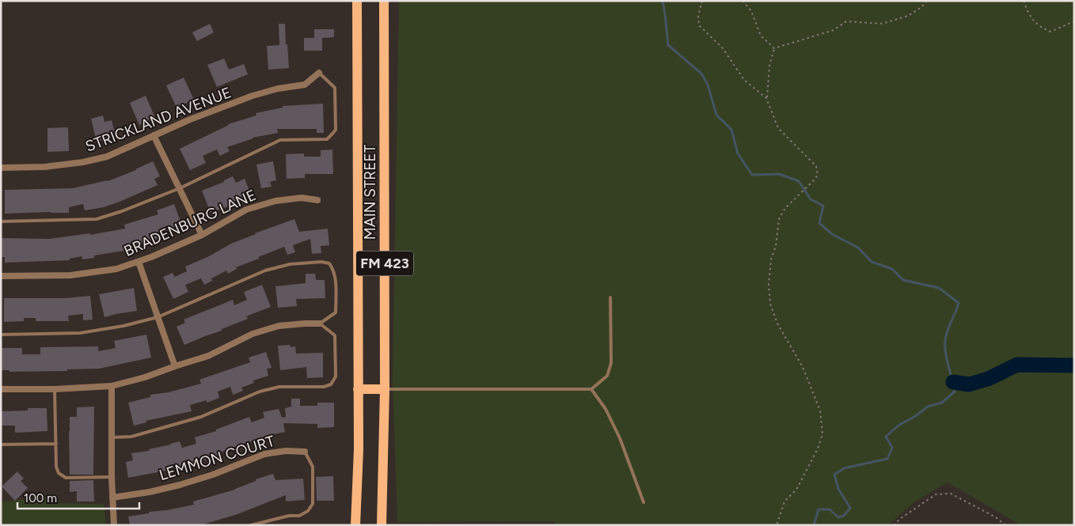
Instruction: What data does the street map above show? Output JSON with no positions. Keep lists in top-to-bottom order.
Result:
{
  "streets": {
    "main road": ["MAIN STREET", "FM 423"],
    "street": ["STRICKLAND AVENUE", "BRADENBURG LANE", "LEMMON COURT"]
  },
  "scale_bar": "100 m"
}
